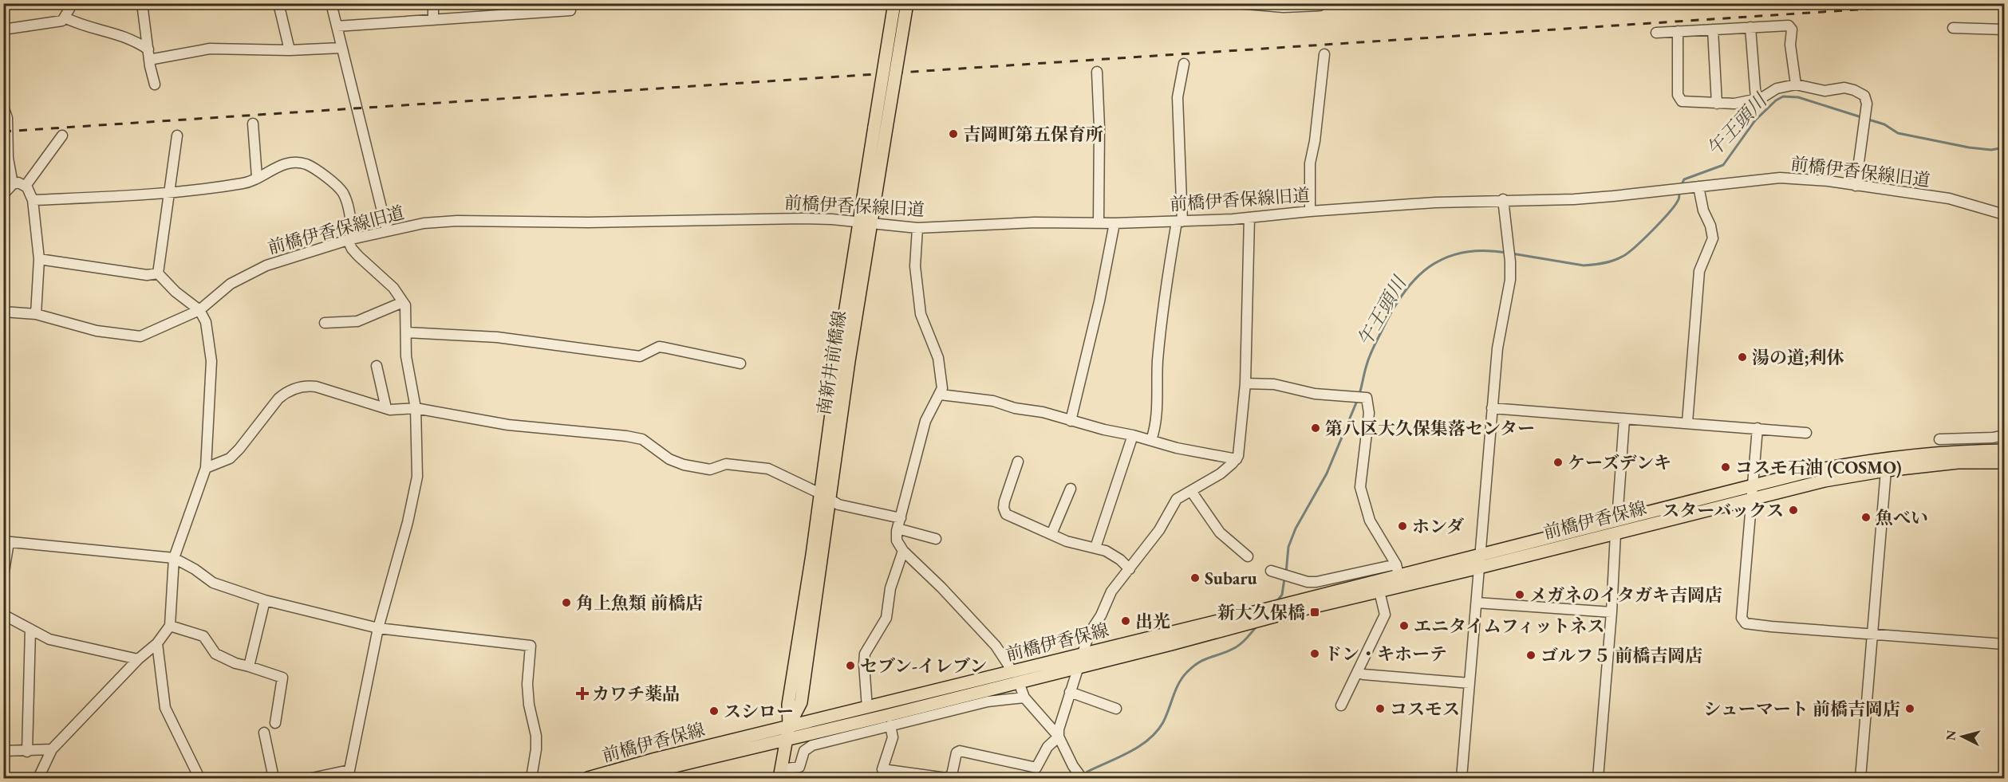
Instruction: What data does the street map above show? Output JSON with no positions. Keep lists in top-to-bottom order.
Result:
{
  "streets": {
    "main road": ["南新井前橋線", "前橋伊香保線"],
    "street": ["前橋伊香保線旧道"]
  },
  "crossings": [
    ["前橋伊香保線旧道", "南新井前橋線"],
    ["南新井前橋線", "前橋伊香保線"]
  ],
  "water": ["午王頭川"],
  "places": {
    "other": [
      "吉岡町第五保育所",
      "湯の道;利休",
      "第八区大久保集落センター",
      "ケーズデンキ",
      "コスモ石油 (COSMO)",
      "スターバックス",
      "魚べい",
      "ホンダ",
      "Subaru",
      "メガネのイタガキ吉岡店",
      "角上魚類 前橋店",
      "出光",
      "エニタイムフィットネス",
      "ドン・キホーテ",
      "ゴルフ５ 前橋吉岡店",
      "セブン-イレブン",
      "コスモス",
      "シューマート 前橋吉岡店",
      "スシロー"
    ],
    "transit": ["新大久保橋"],
    "health": ["カワチ薬品"]
  },
  "north": "left"
}
